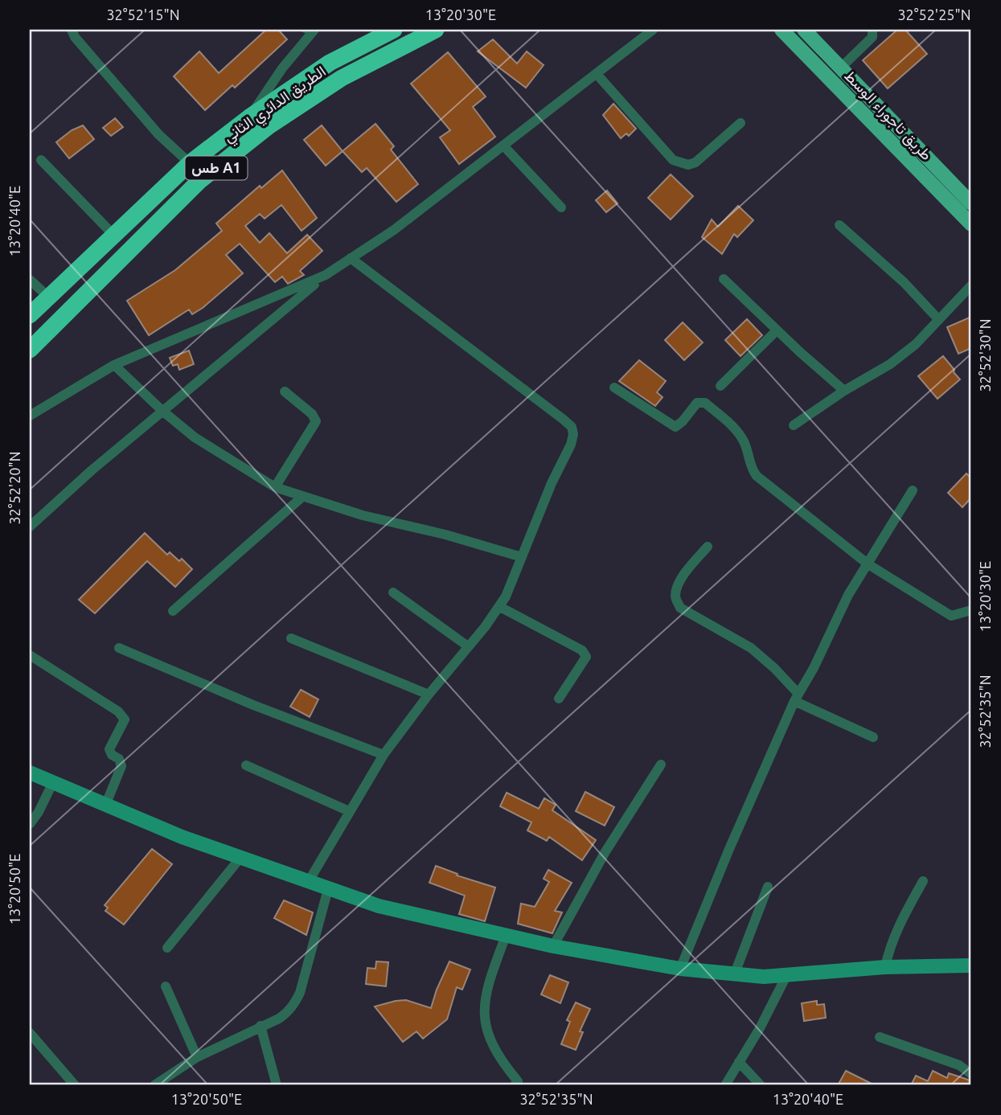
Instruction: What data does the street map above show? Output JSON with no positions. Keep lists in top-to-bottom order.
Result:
{
  "streets": {
    "highway": ["الطريق الدائري الثاني", "طس A1"],
    "main road": ["طريق تاجوراء الوسط"]
  },
  "coordinates": [
    "32°52'15\"N",
    "13°20'30\"E",
    "32°52'25\"N",
    "13°20'40\"E",
    "32°52'30\"N",
    "32°52'20\"N",
    "32°52'35\"N",
    "13°20'50\"E"
  ]
}
